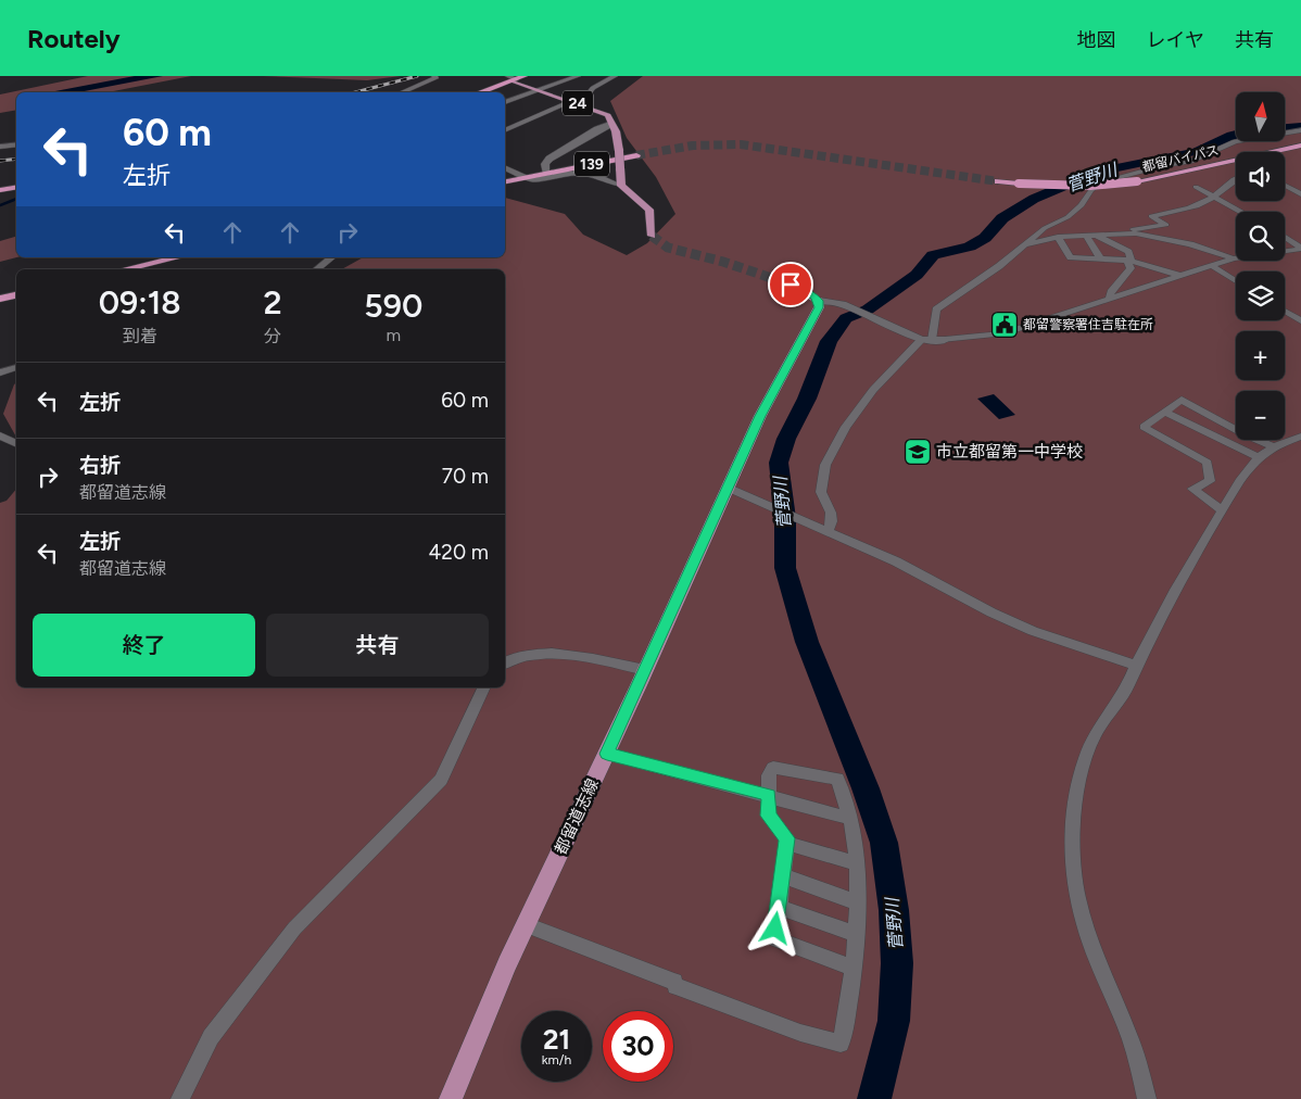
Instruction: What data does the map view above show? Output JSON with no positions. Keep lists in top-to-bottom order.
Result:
{
  "streets": {
    "highway": ["都留バイパス", "139"],
    "main road": ["24", "都留道志線"]
  },
  "water": ["菅野川"],
  "places": {
    "public building": ["都留警察署住吉駐在所"],
    "school or university": ["市立都留第一中学校"]
  },
  "north": "top",
  "page": {
    "header": "Routely",
    "nav": ["地図", "レイヤ", "共有"],
    "map_buttons": ["+", "−"],
    "turn": ["60 m", "左折"],
    "eta": [
      "09:18",
      "到着",
      "2",
      "分",
      "590",
      "m"
    ],
    "list": [
      {
        "name": "左折",
        "value": "60 m"
      },
      {
        "name": "右折",
        "note": "都留道志線",
        "value": "70 m"
      },
      {
        "name": "左折",
        "note": "都留道志線",
        "value": "420 m"
      }
    ],
    "buttons": ["終了", "共有"],
    "speed": "21 km/h",
    "limit": "30"
  }
}
